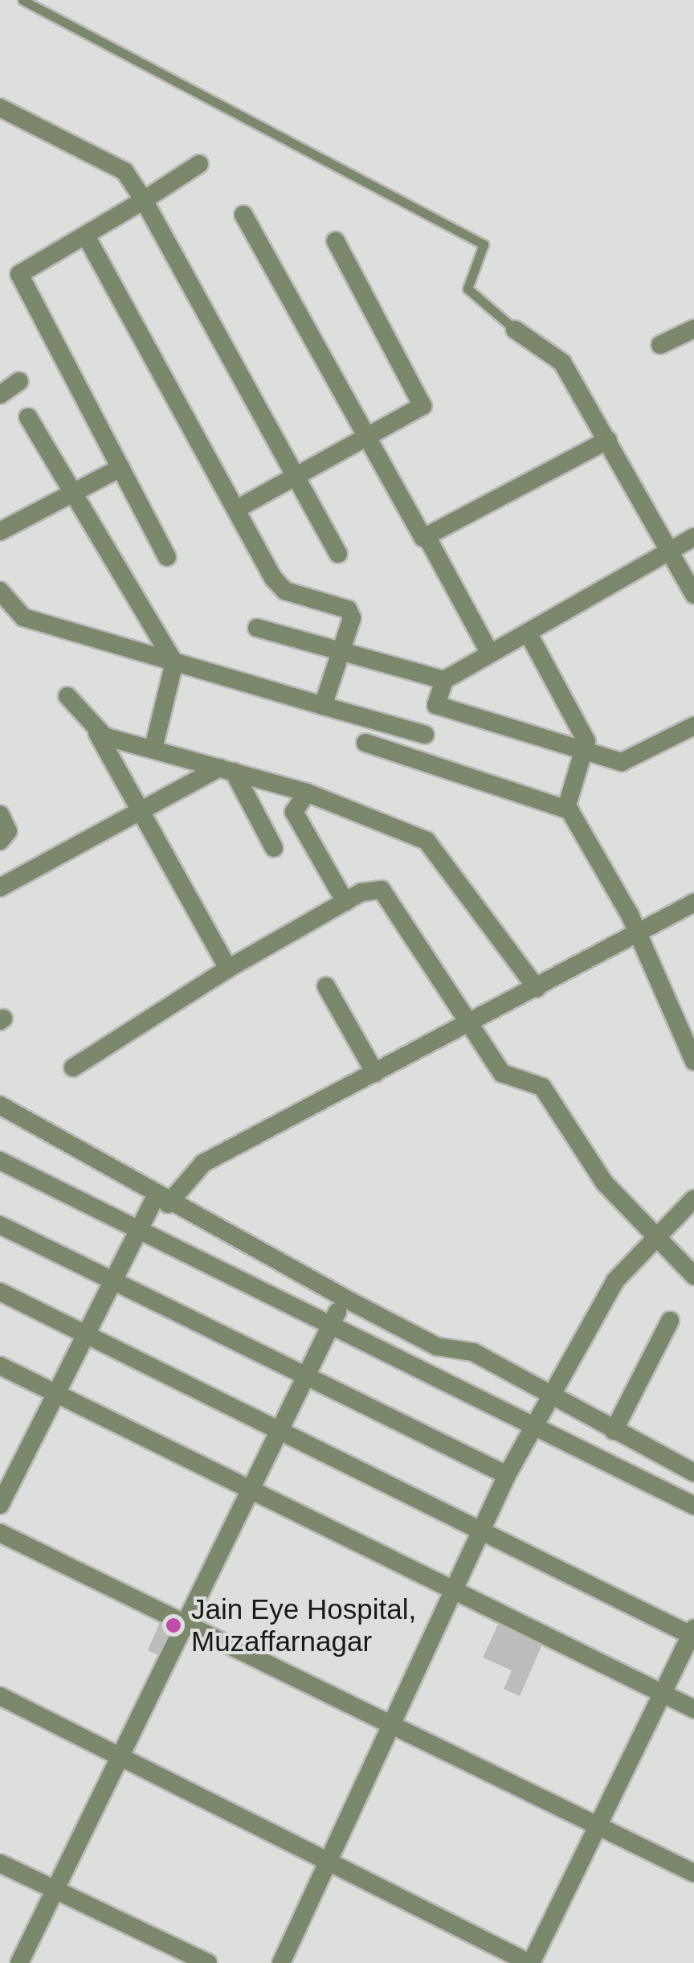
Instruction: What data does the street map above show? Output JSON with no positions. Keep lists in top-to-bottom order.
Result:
{
  "places": ["Jain Eye Hospital, Muzaffarnagar"]
}
